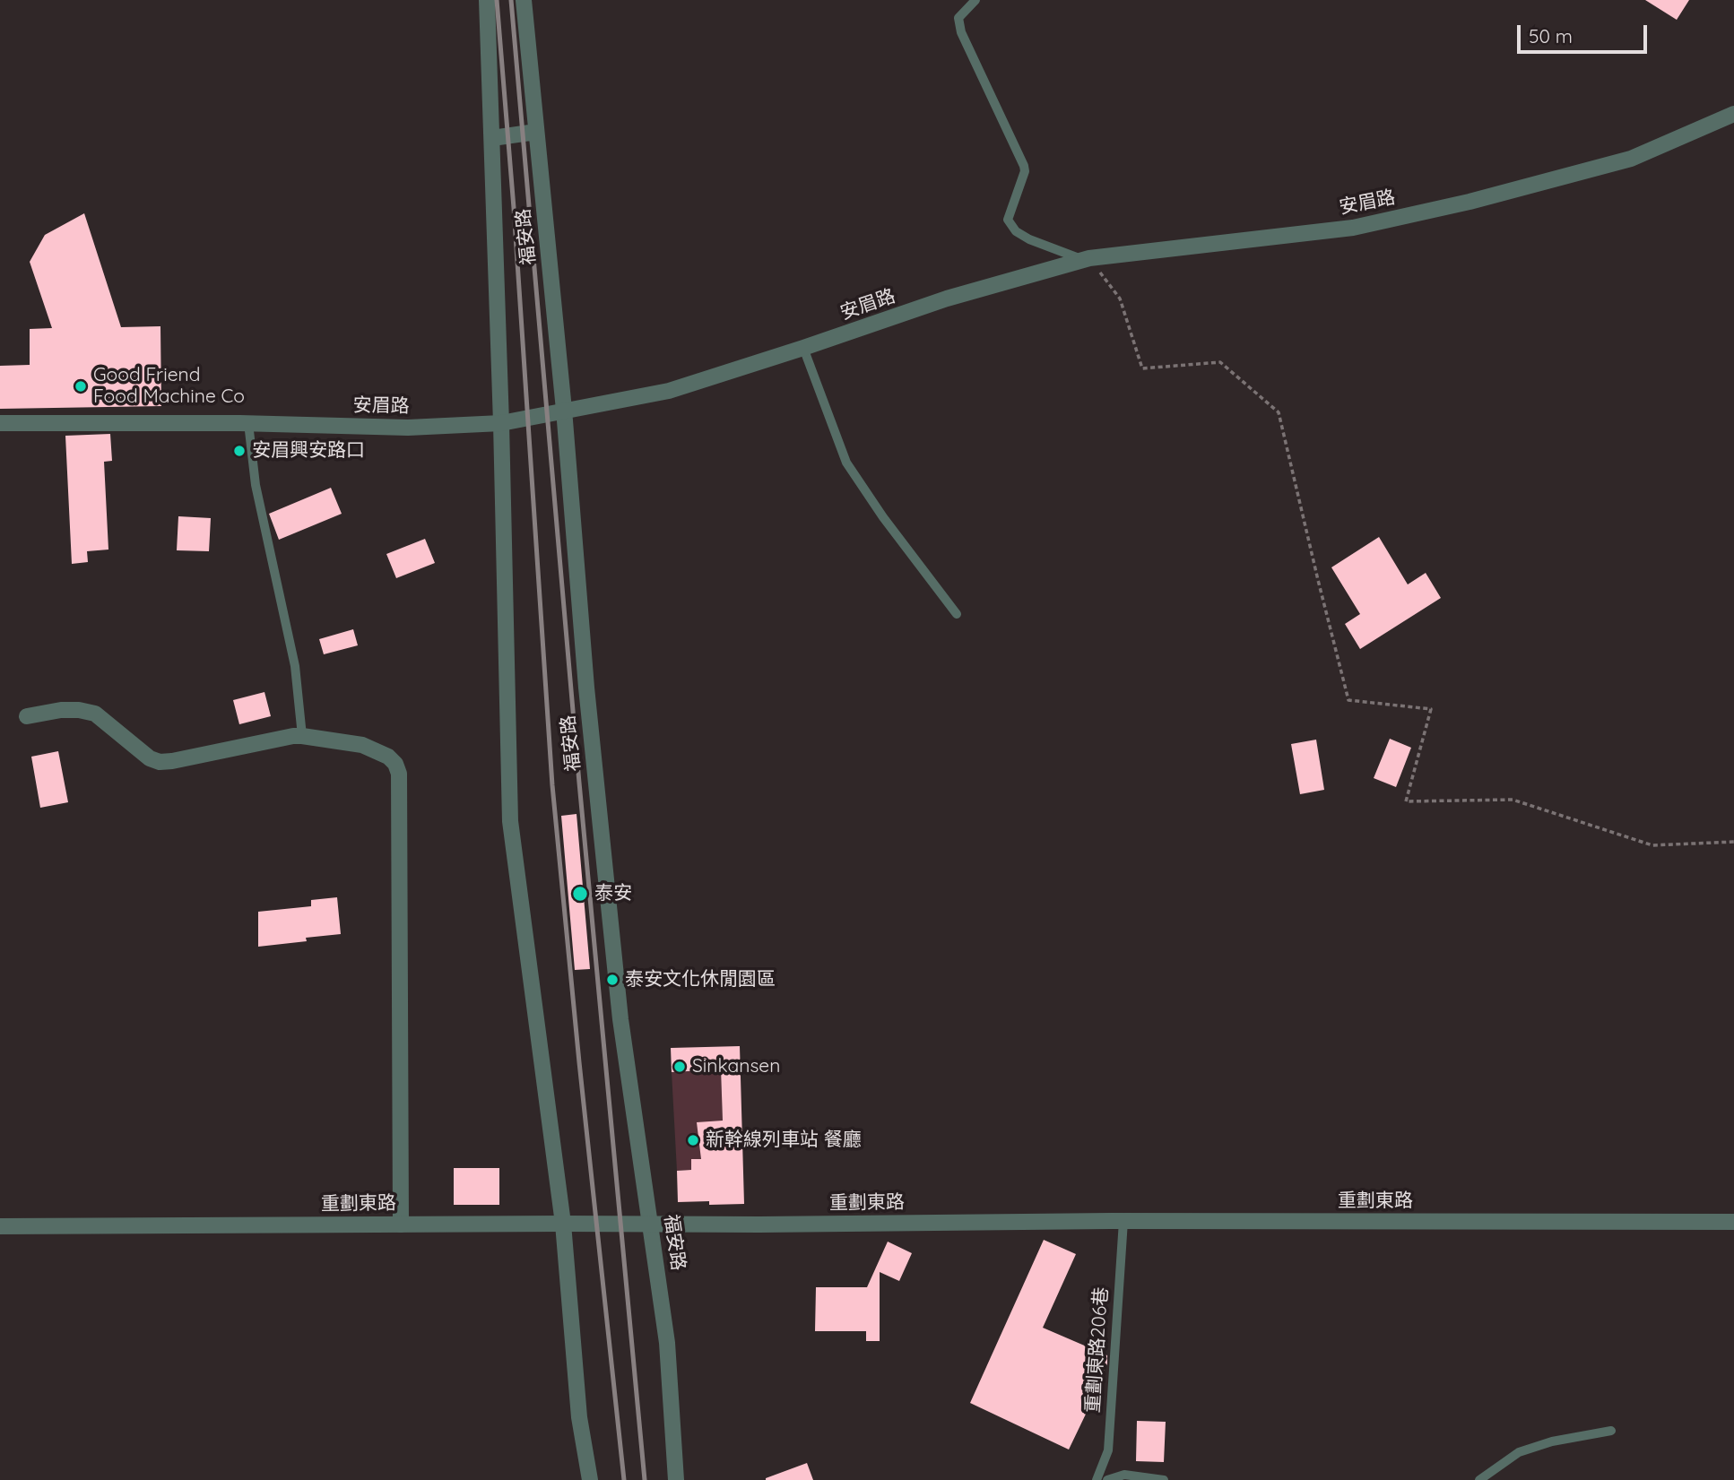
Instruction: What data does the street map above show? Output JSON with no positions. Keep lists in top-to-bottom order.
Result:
{
  "streets": {
    "street": ["安眉路", "福安路", "重劃東路"],
    "lane": ["重劃東路206巷"]
  },
  "crossings": [
    ["安眉路", "福安路"],
    ["福安路", "重劃東路"],
    ["重劃東路", "重劃東路206巷"]
  ],
  "places": [
    "Good Friend Food Machine Co",
    "安眉興安路口",
    "泰安",
    "泰安文化休閒園區",
    "Sinkansen",
    "新幹線列車站 餐廳"
  ],
  "scale_bar": "50 m"
}
